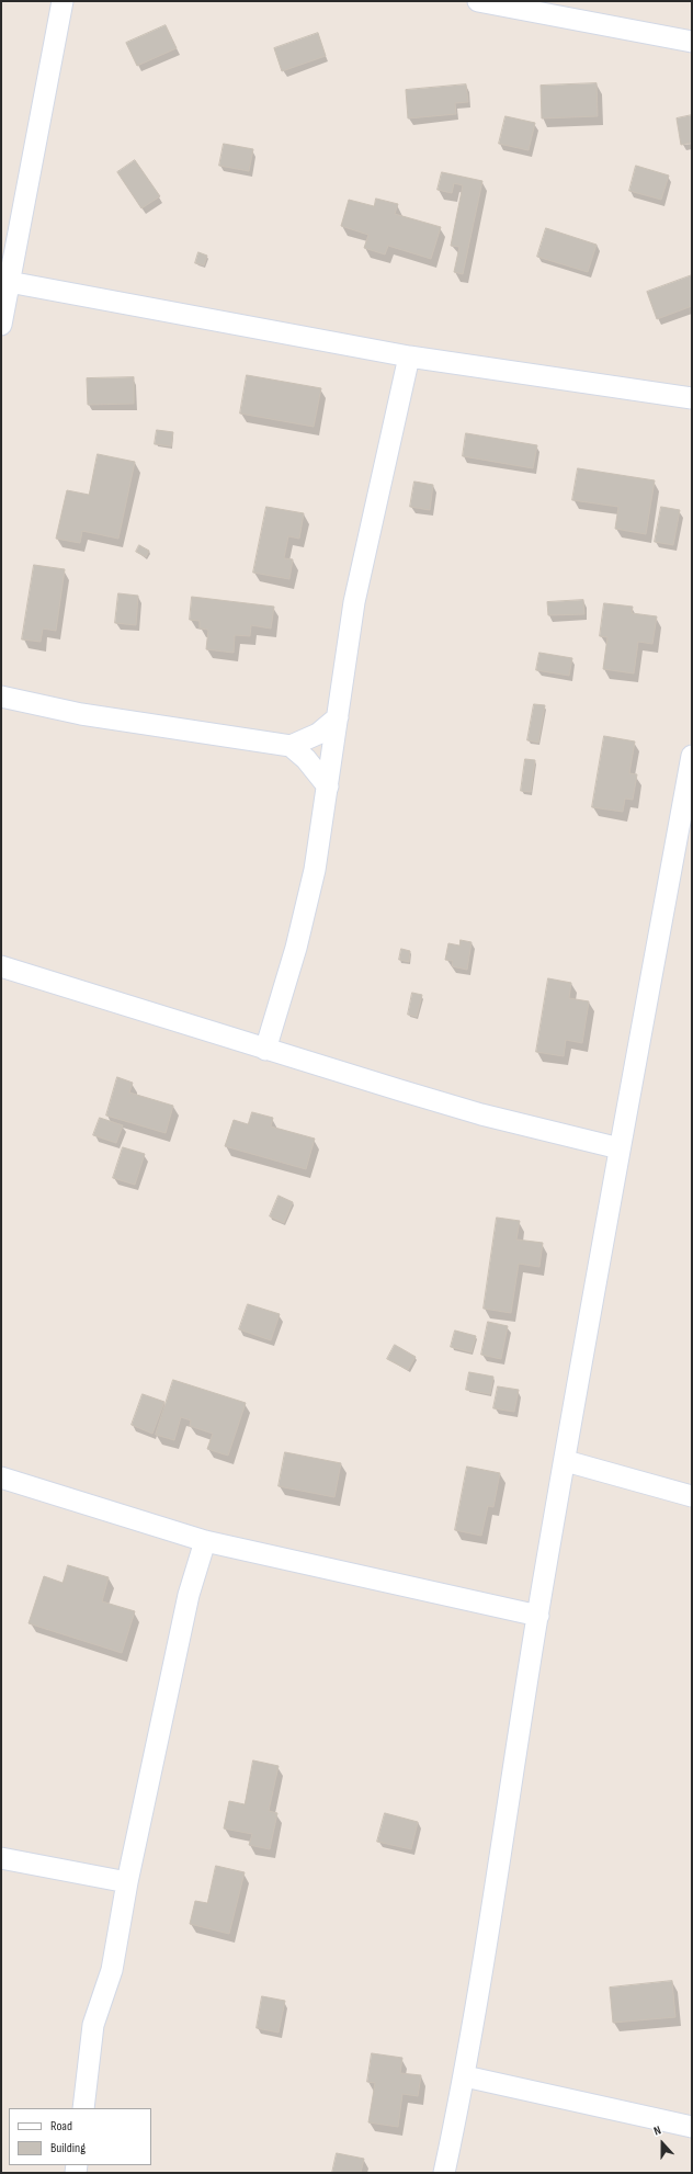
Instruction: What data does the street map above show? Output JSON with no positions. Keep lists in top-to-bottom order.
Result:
{
  "legend": ["Road", "Building"],
  "north": "top"
}
